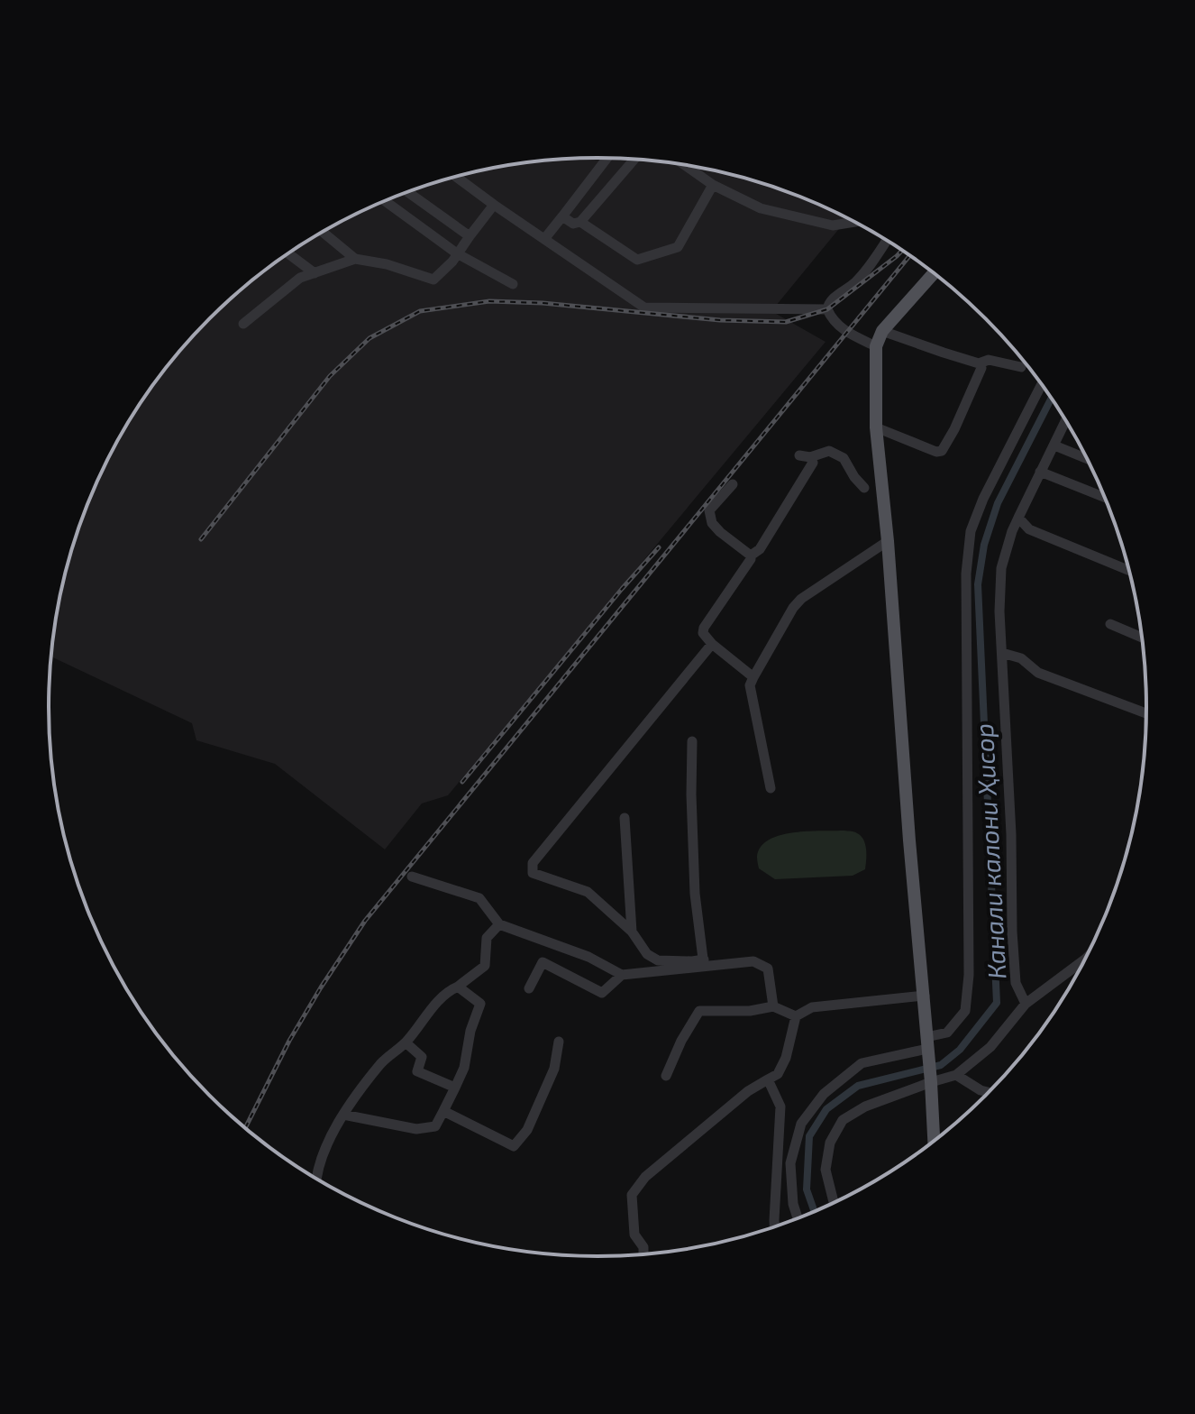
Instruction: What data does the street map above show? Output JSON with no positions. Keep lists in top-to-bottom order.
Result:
{
  "water": ["Канали калони Ҳисор"]
}
